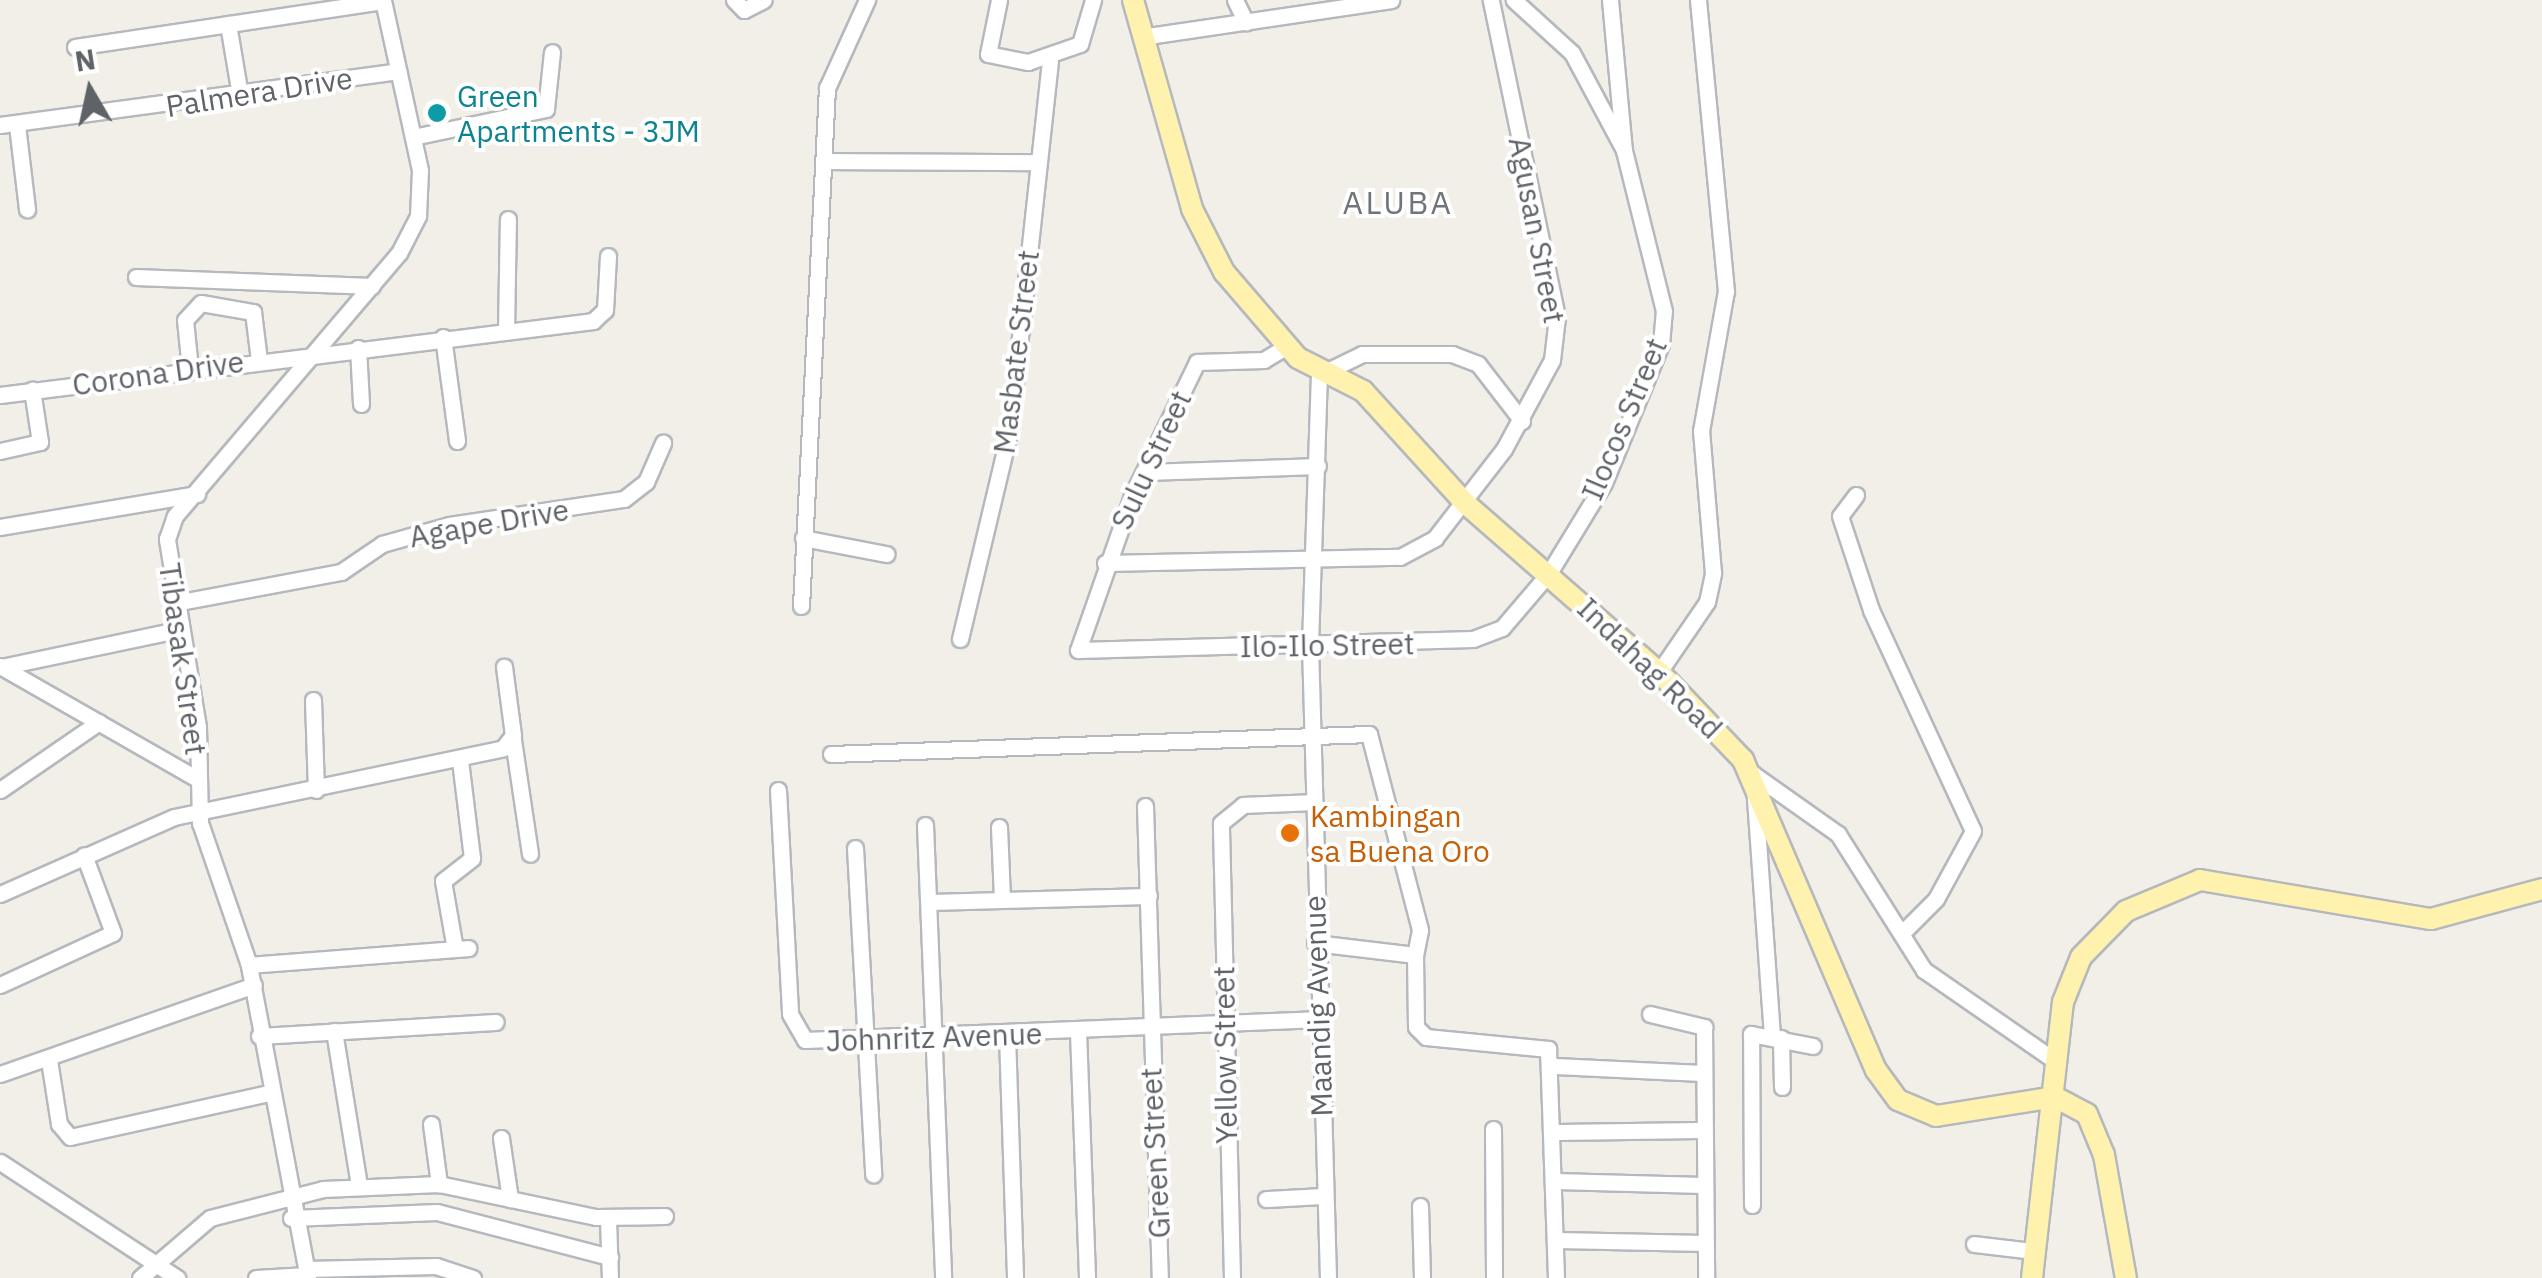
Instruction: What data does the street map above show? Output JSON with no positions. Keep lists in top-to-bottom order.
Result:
{
  "streets": {
    "main road": ["Indahag Road"],
    "street": [
      "Palmera Drive",
      "Agusan Street",
      "Masbate Street",
      "Corona Drive",
      "Ilocos Street",
      "Sulu Street",
      "Agape Drive",
      "Ilo-Ilo Street",
      "Tibasak Street",
      "Maandig Avenue",
      "Johnritz Avenue",
      "Yellow Street",
      "Green Street"
    ]
  },
  "crossings": [
    ["Palmera Drive", "Tibasak Street"],
    ["Agusan Street", "Sulu Street"],
    ["Agusan Street", "Indahag Road"],
    ["Agusan Street", "Maandig Avenue"],
    ["Corona Drive", "Tibasak Street"],
    ["Ilocos Street", "Ilo-Ilo Street"],
    ["Ilocos Street", "Indahag Road"],
    ["Sulu Street", "Ilo-Ilo Street"],
    ["Sulu Street", "Indahag Road"],
    ["Agape Drive", "Tibasak Street"],
    ["Ilo-Ilo Street", "Indahag Road"],
    ["Ilo-Ilo Street", "Maandig Avenue"],
    ["Indahag Road", "Maandig Avenue"],
    ["Maandig Avenue", "Johnritz Avenue"],
    ["Maandig Avenue", "Yellow Street"],
    ["Johnritz Avenue", "Yellow Street"],
    ["Johnritz Avenue", "Green Street"]
  ],
  "districts": ["ALUBA"],
  "places": ["Green Apartments - 3JM", "Kambingan sa Buena Oro"],
  "north": "top"
}
